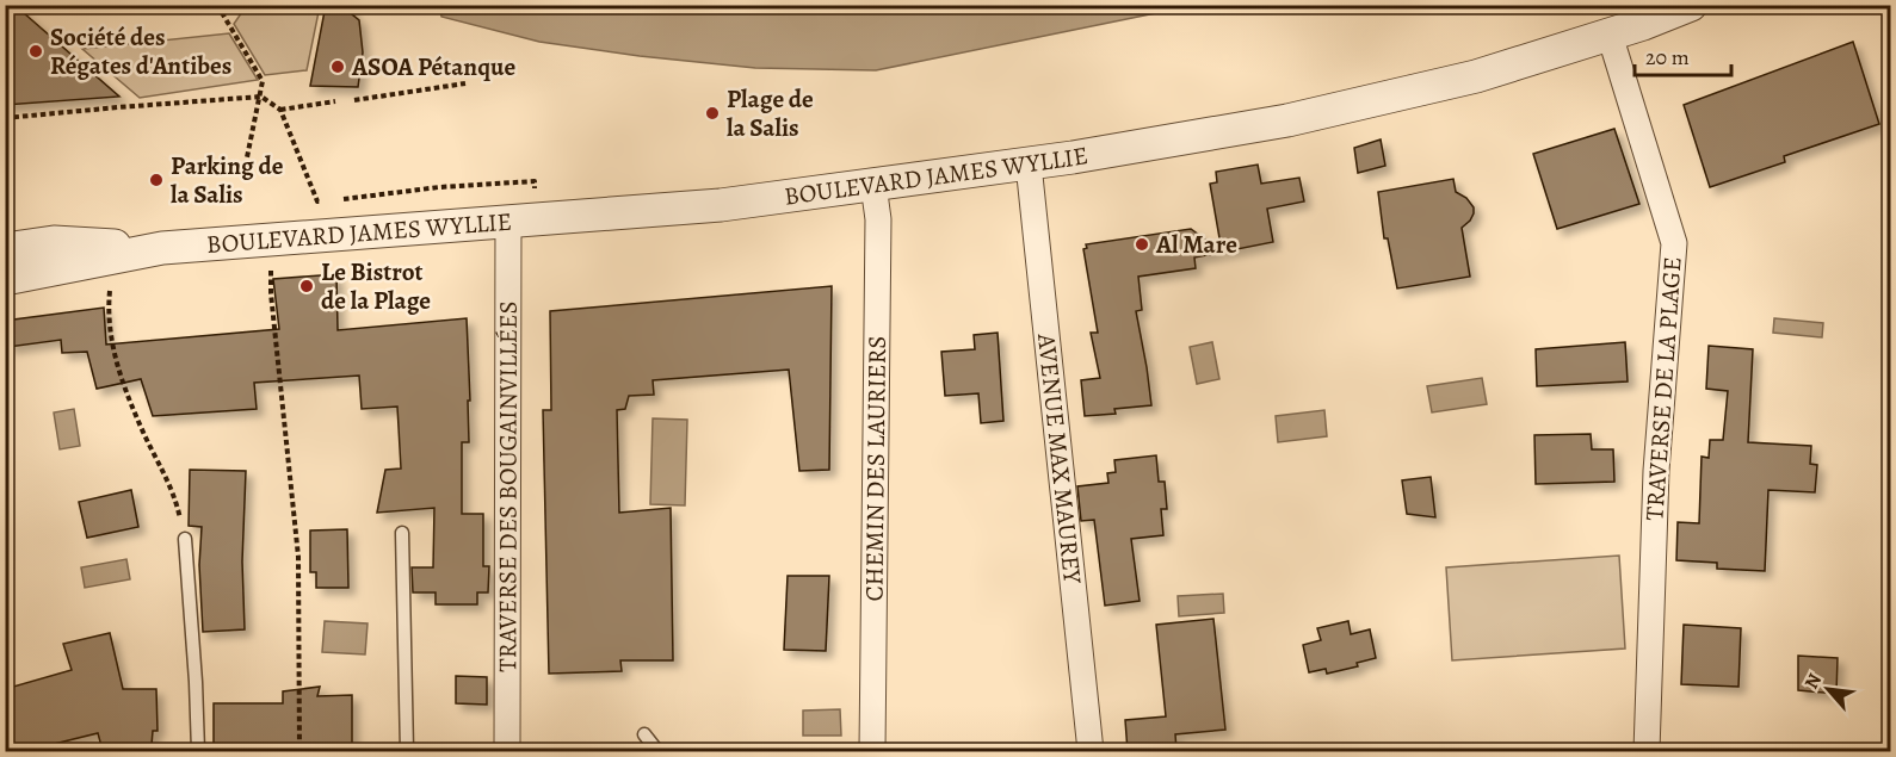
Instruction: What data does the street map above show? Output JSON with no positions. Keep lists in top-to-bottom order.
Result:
{
  "streets": {
    "street": [
      "BOULEVARD JAMES WYLLIE",
      "TRAVERSE DE LA PLAGE",
      "AVENUE MAX MAUREY",
      "CHEMIN DES LAURIERS",
      "TRAVERSE DES BOUGAINVILLÉES"
    ]
  },
  "crossings": [
    ["BOULEVARD JAMES WYLLIE", "TRAVERSE DE LA PLAGE"],
    ["BOULEVARD JAMES WYLLIE", "AVENUE MAX MAUREY"],
    ["BOULEVARD JAMES WYLLIE", "CHEMIN DES LAURIERS"],
    ["BOULEVARD JAMES WYLLIE", "TRAVERSE DES BOUGAINVILLÉES"]
  ],
  "places": [
    "Société des Régates d'Antibes",
    "ASOA Pétanque",
    "Plage de la Salis",
    "Parking de la Salis",
    "Al Mare",
    "Le Bistrot de la Plage"
  ],
  "scale_bar": "20 m",
  "north": "top left"
}
